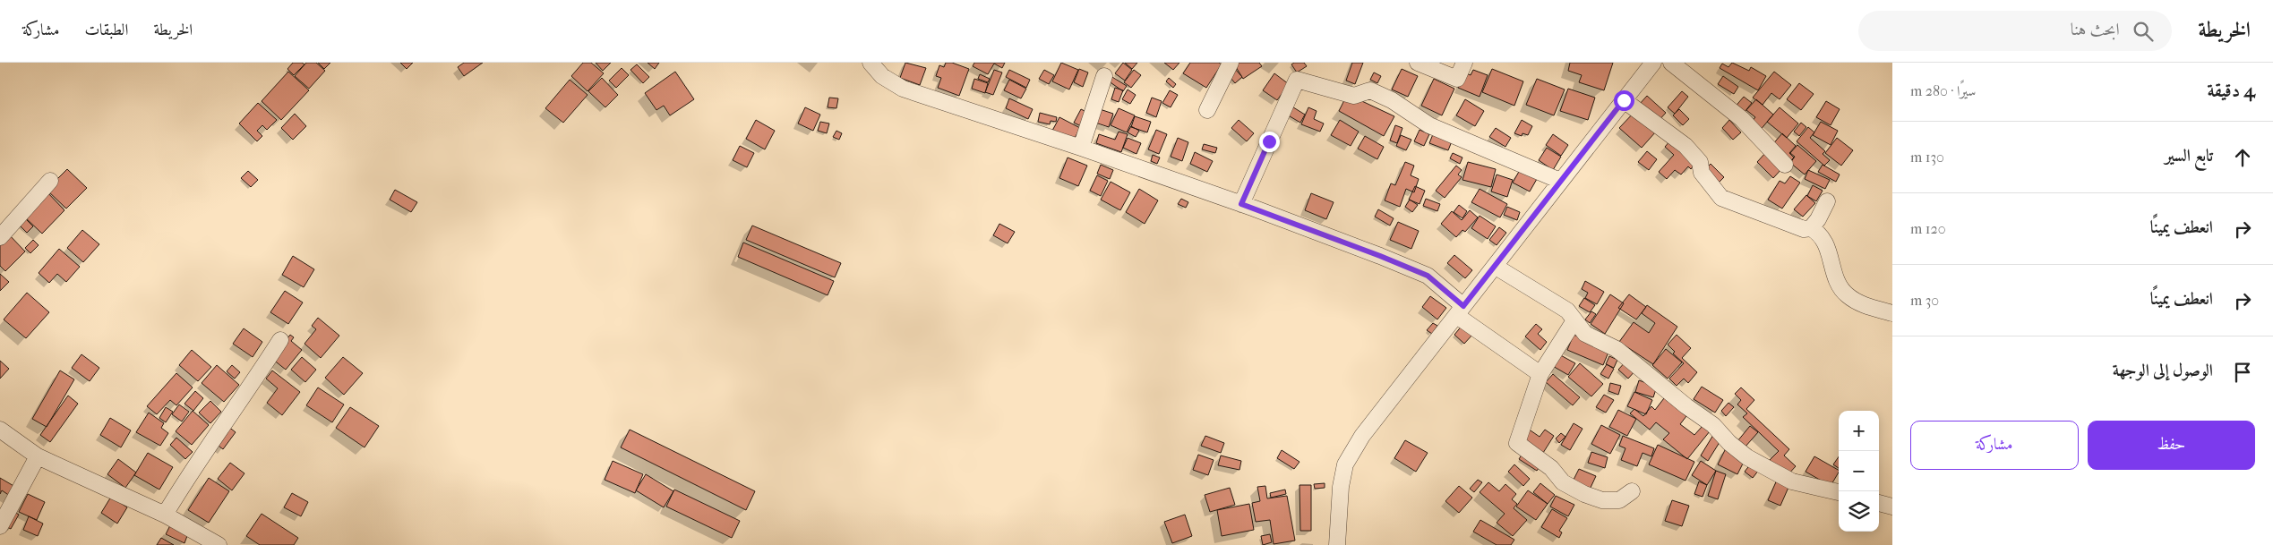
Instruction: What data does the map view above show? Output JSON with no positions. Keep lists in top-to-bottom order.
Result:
{
  "page": {
    "header": "الخريطة",
    "search": "ابحث هنا",
    "nav": ["الخريطة", "الطبقات", "مشاركة"],
    "heading": ["4 دقيقة", "سيرًا · 280 m"],
    "list": [
      ["تابع السير", "130 m"],
      ["انعطف يمينًا", "120 m"],
      ["انعطف يمينًا", "30 m"],
      "الوصول إلى الوجهة"
    ],
    "buttons": ["حفظ", "مشاركة"],
    "map_buttons": ["+", "−"]
  }
}
